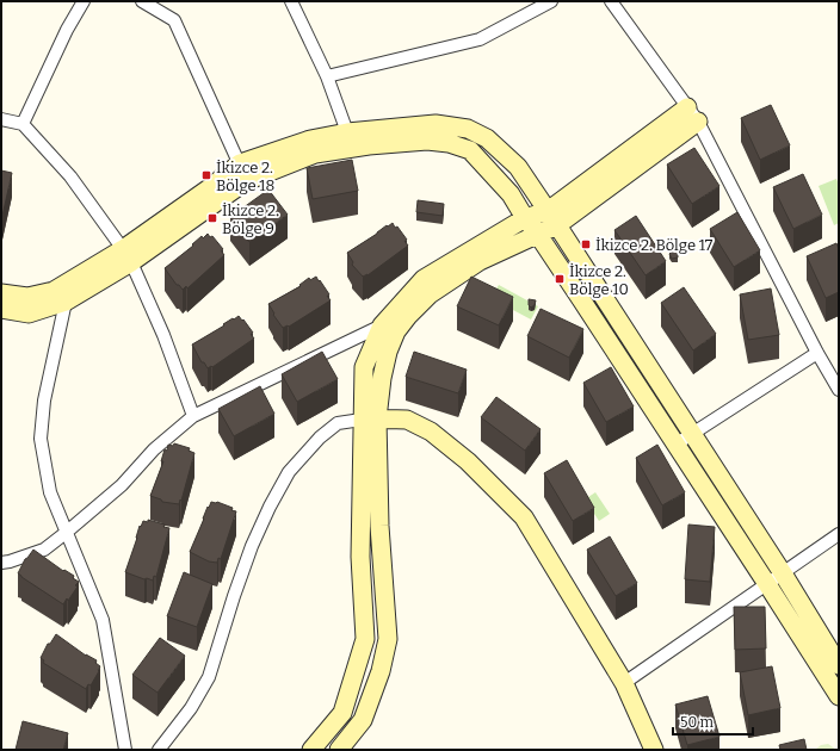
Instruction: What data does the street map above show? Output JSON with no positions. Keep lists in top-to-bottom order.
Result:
{
  "places": {
    "transit": [
      "İkizce 2. Bölge 18",
      "İkizce 2. Bölge 9",
      "İkizce 2. Bölge 17",
      "İkizce 2. Bölge 10"
    ]
  },
  "scale_bar": "50 m"
}
